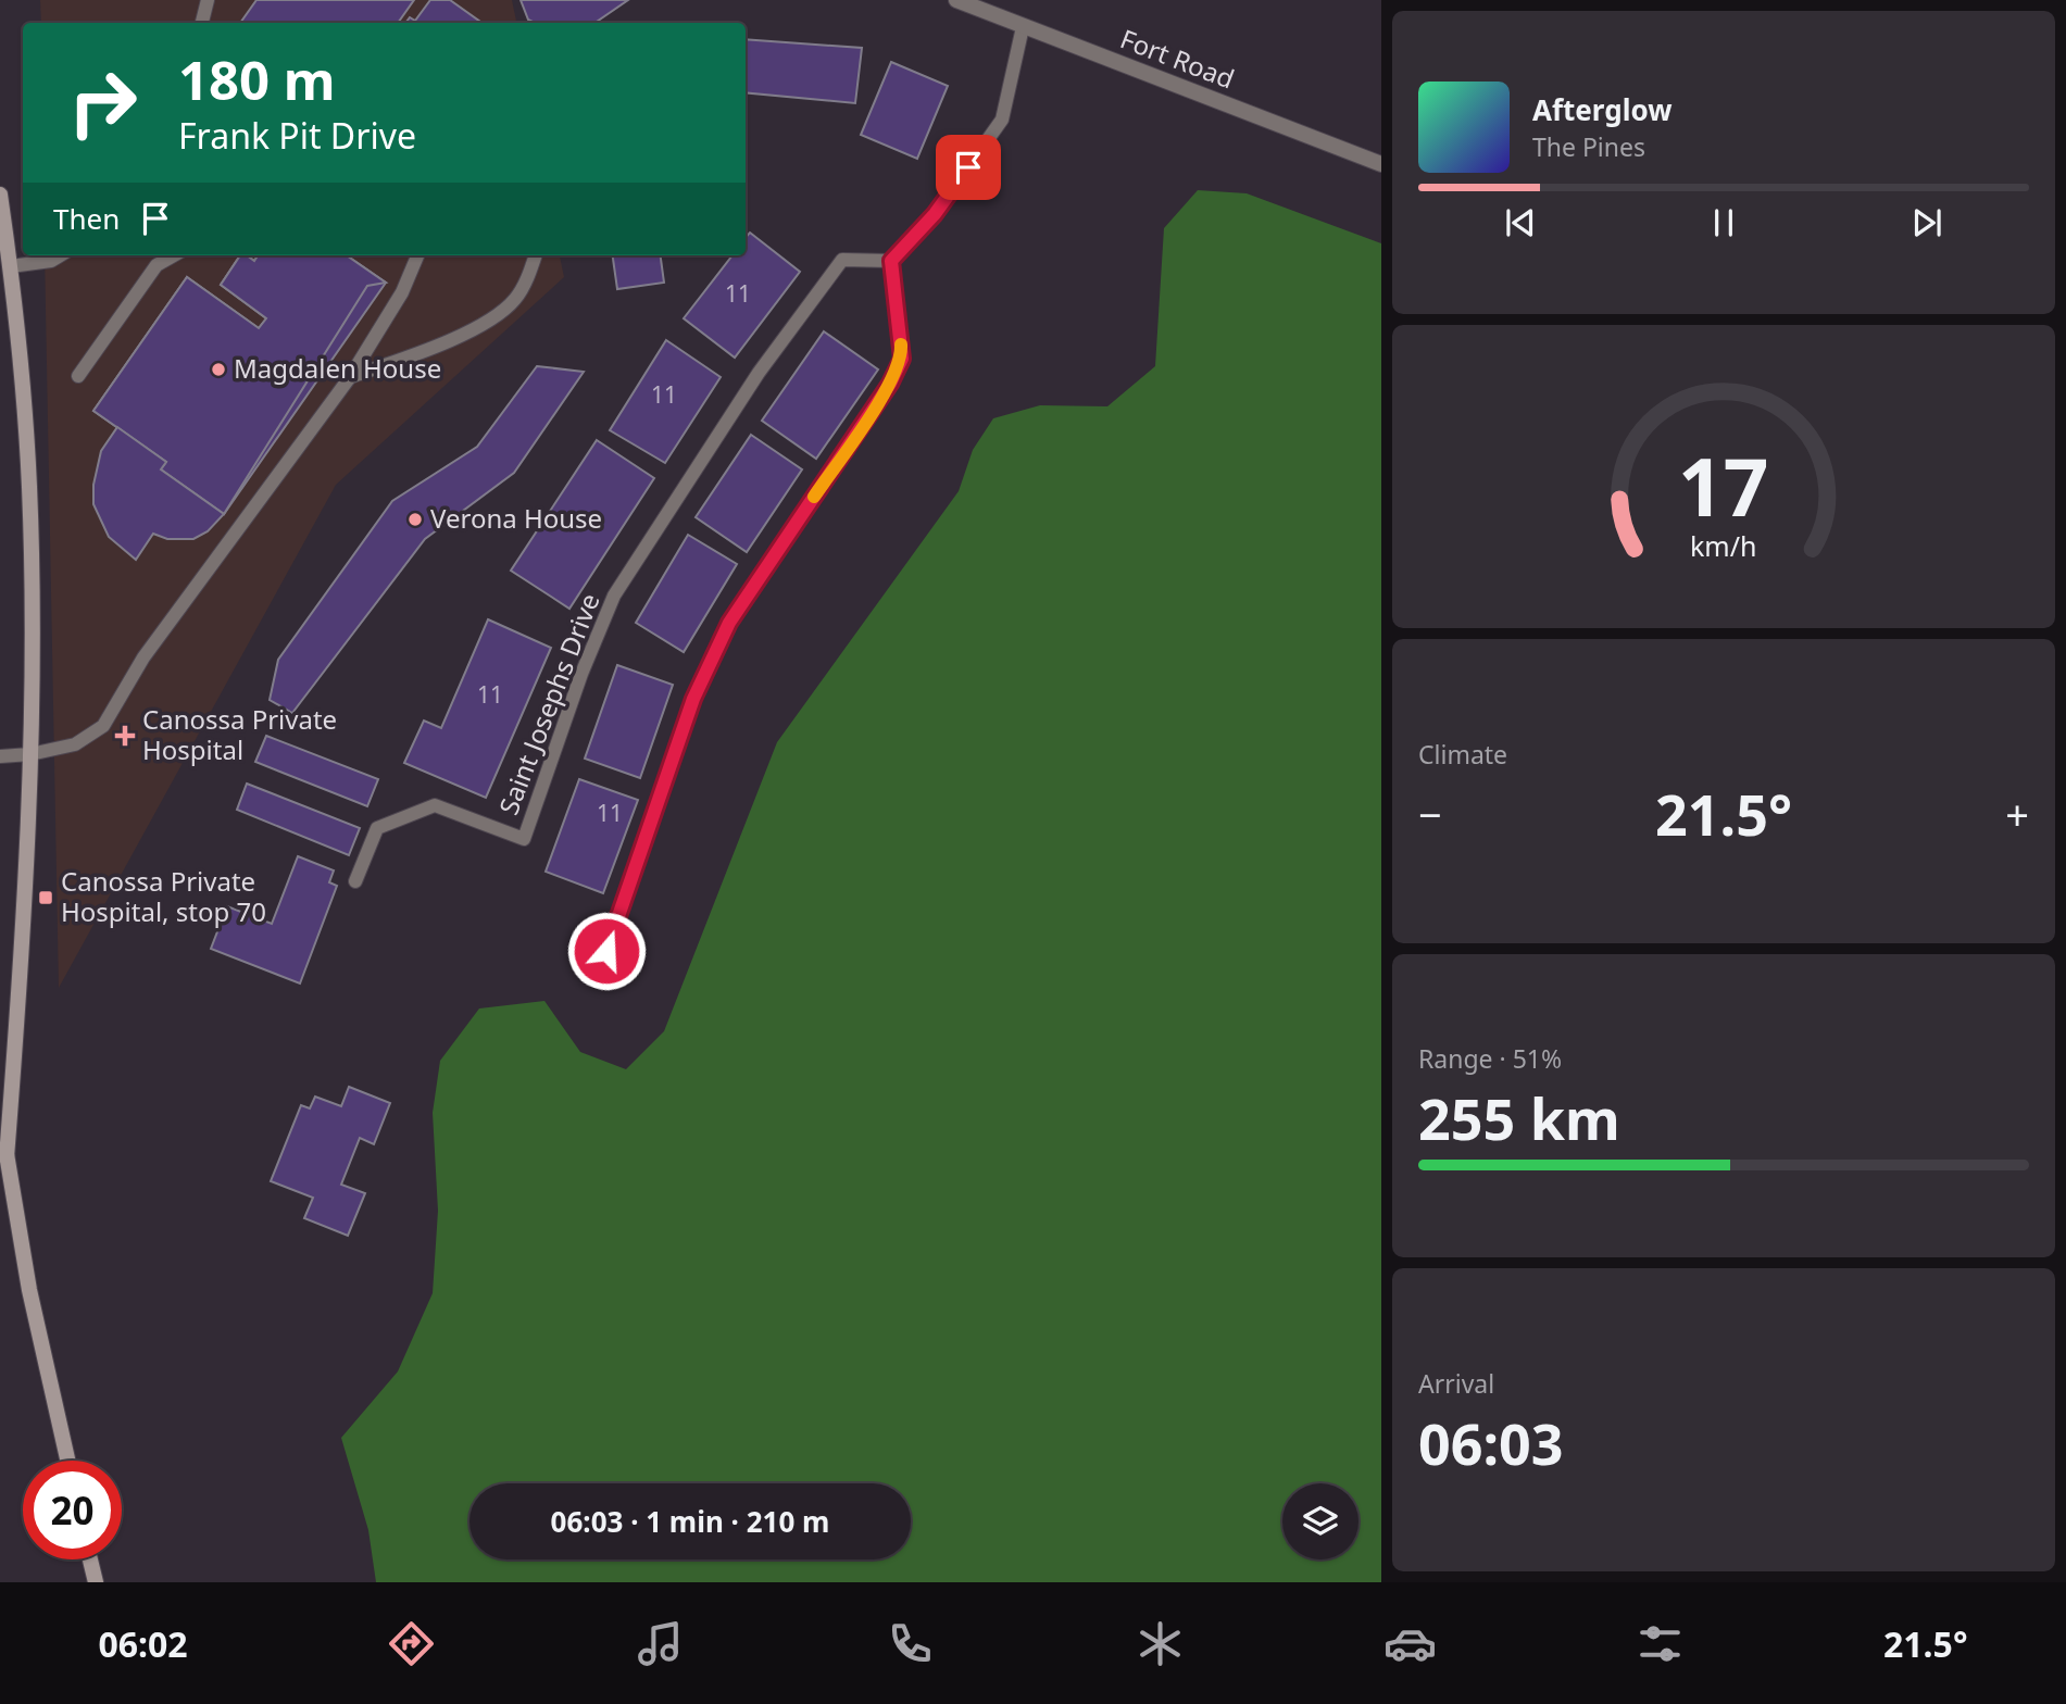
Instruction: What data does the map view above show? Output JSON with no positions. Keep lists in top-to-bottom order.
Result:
{
  "streets": {
    "street": ["Fort Road"],
    "lane": ["Saint Josephs Drive"]
  },
  "places": {
    "other": ["Magdalen House", "Verona House"],
    "health": ["Canossa Private Hospital"],
    "transit": ["Canossa Private Hospital, stop 70"]
  },
  "house_numbers": [
    "11",
    "11",
    "11",
    "11"
  ],
  "page": {
    "turn": ["180 m", "Frank Pit Drive"],
    "song": ["Afterglow", "The Pines"],
    "then": "Then",
    "tile": [
      "Climate",
      ["Range · 51%", "255 km"],
      ["Arrival", "06:03"]
    ],
    "heat": ["−", "21.5°", "+"],
    "limit": "20",
    "trip": "06:03 · 1 min · 210 m",
    "tabs": ["06:02", "21.5°"],
    "gauge": ["17", "km/h"]
  }
}
